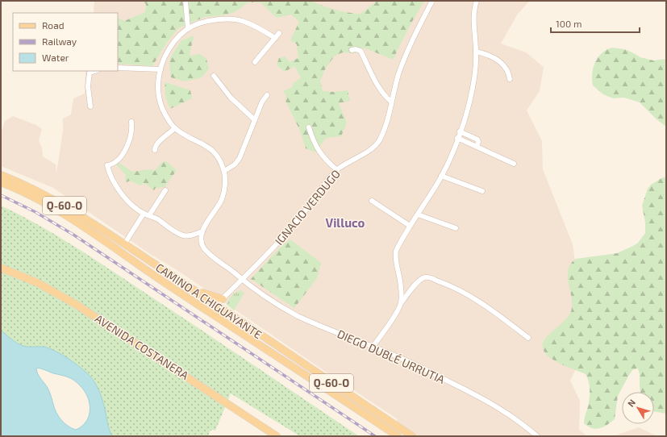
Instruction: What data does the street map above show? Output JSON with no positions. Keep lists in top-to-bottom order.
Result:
{
  "streets": {
    "main road": ["Q-60-O", "CAMINO A CHIGUAYANTE", "AVENIDA COSTANERA"],
    "street": ["IGNACIO VERDUGO", "DIEGO DUBLÉ URRUTIA"]
  },
  "crossings": [
    ["IGNACIO VERDUGO", "CAMINO A CHIGUAYANTE"],
    ["IGNACIO VERDUGO", "DIEGO DUBLÉ URRUTIA"]
  ],
  "districts": ["Villuco"],
  "legend": ["Road", "Railway", "Water"],
  "scale_bar": "100 m",
  "north": "top left"
}
